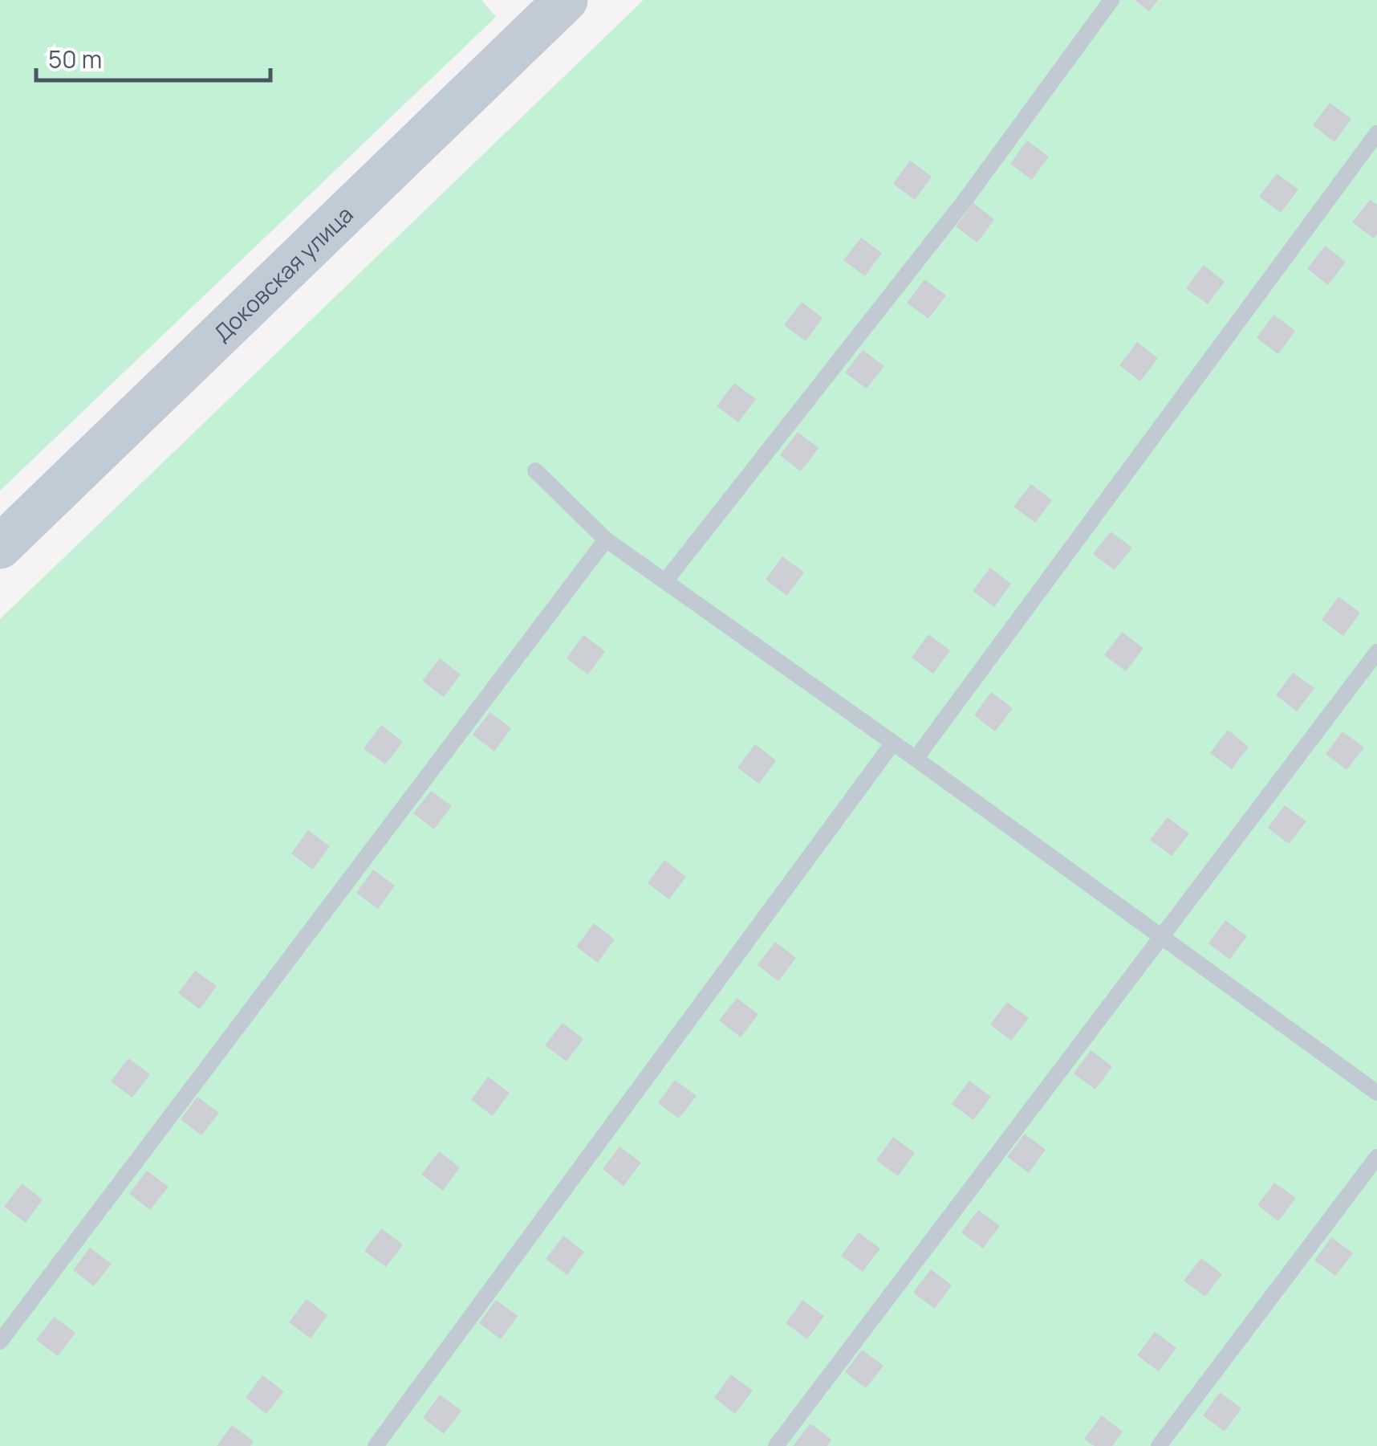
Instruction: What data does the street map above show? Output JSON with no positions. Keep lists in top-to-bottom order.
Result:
{
  "streets": {
    "street": ["Доковская улица"]
  },
  "scale_bar": "50 m"
}
